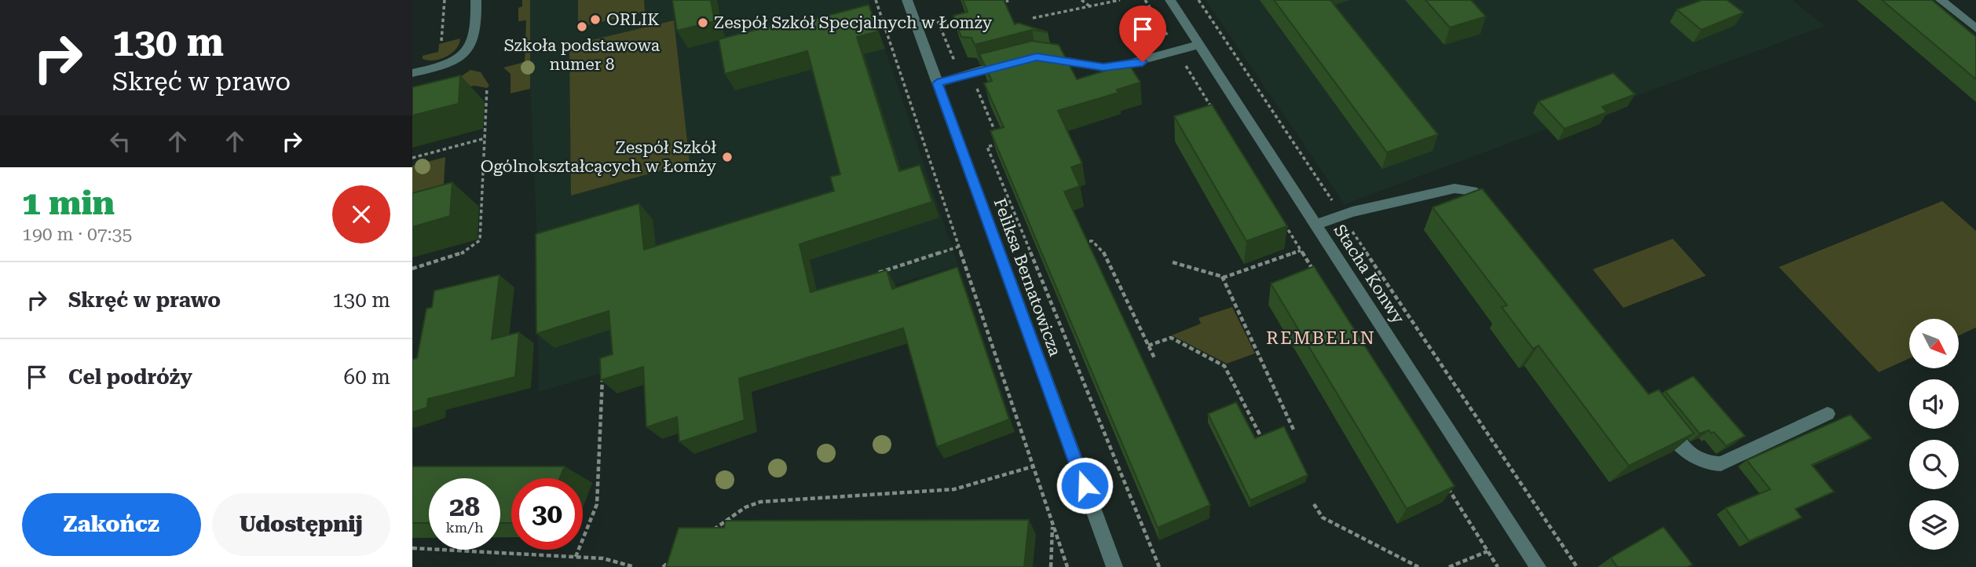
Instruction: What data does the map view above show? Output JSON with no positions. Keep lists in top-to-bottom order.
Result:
{
  "streets": {
    "street": ["Stacha Konwy", "Feliksa Bernatowicza"]
  },
  "districts": ["REMBELIN"],
  "places": [
    "ORLIK",
    "Zespół Szkół Specjalnych w Łomży",
    "Szkoła podstawowa numer 8",
    "Zespół Szkół Ogólnokształcących w Łomży"
  ],
  "north": "bottom right",
  "page": {
    "turn": ["130 m", "Skręć w prawo"],
    "heading": ["1 min", "190 m · 07:35"],
    "list": [
      {
        "name": "Skręć w prawo",
        "value": "130 m"
      },
      {
        "name": "Cel podróży",
        "value": "60 m"
      }
    ],
    "speed": "28 km/h",
    "limit": "30",
    "buttons": ["Zakończ", "Udostępnij"]
  }
}
